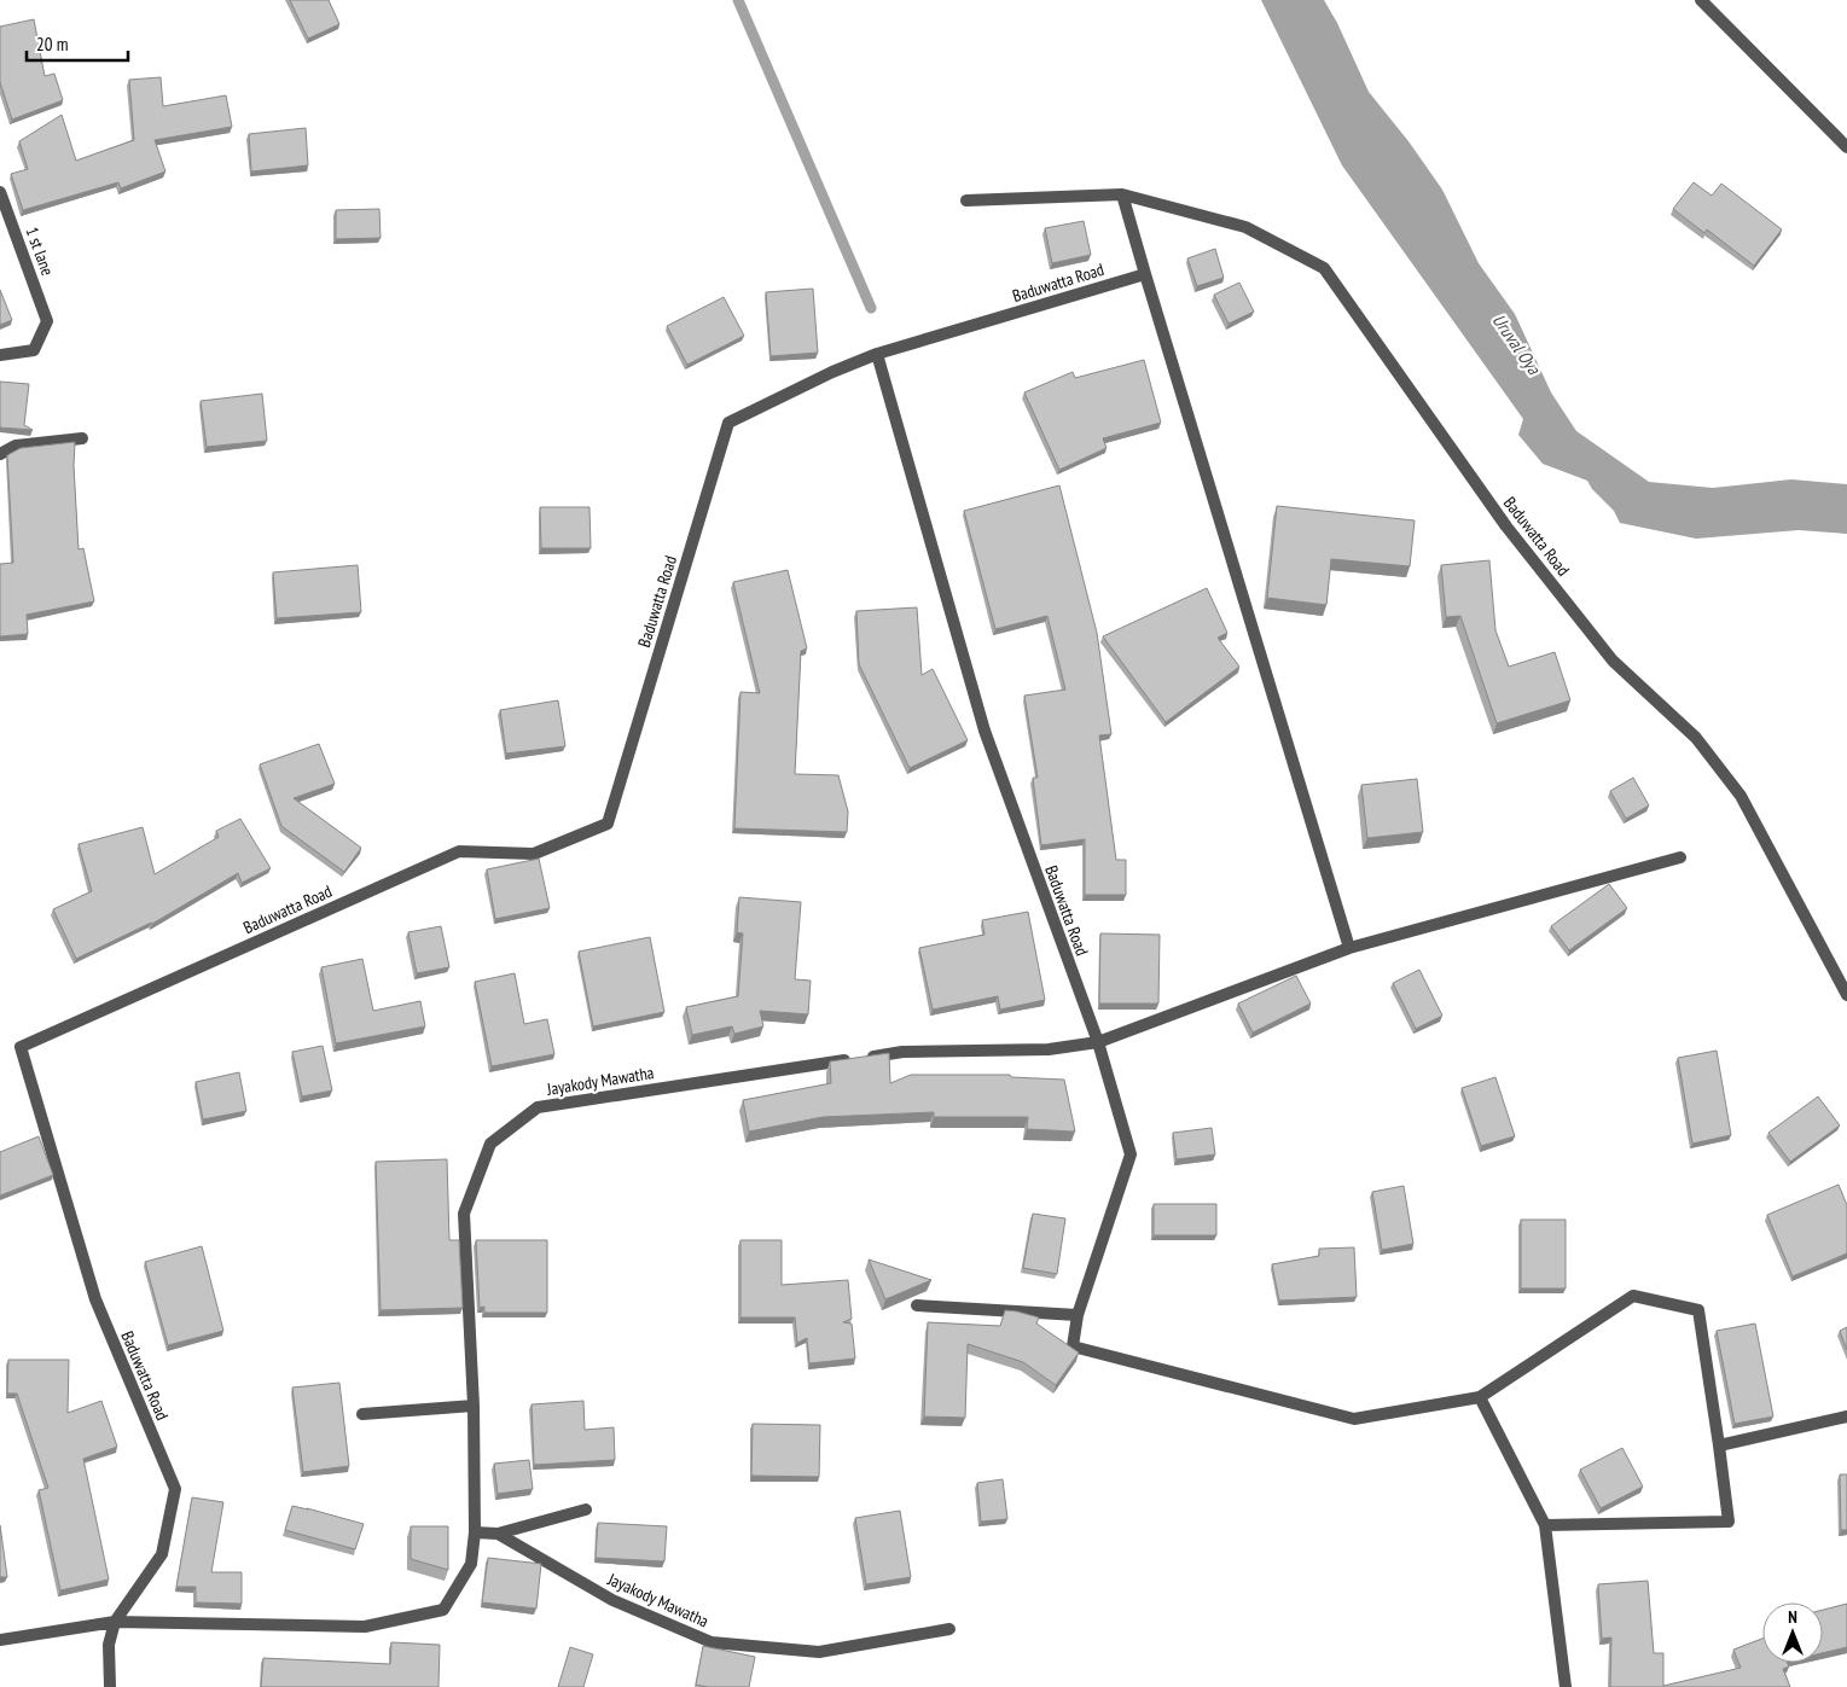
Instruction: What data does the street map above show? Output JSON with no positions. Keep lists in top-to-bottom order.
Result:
{
  "streets": {
    "street": ["1 st lane", "Baduwatta Road", "Jayakody Mawatha"]
  },
  "crossings": [
    ["Baduwatta Road", "Jayakody Mawatha"]
  ],
  "water": ["Uruval Oya"],
  "scale_bar": "20 m",
  "north": "top"
}
